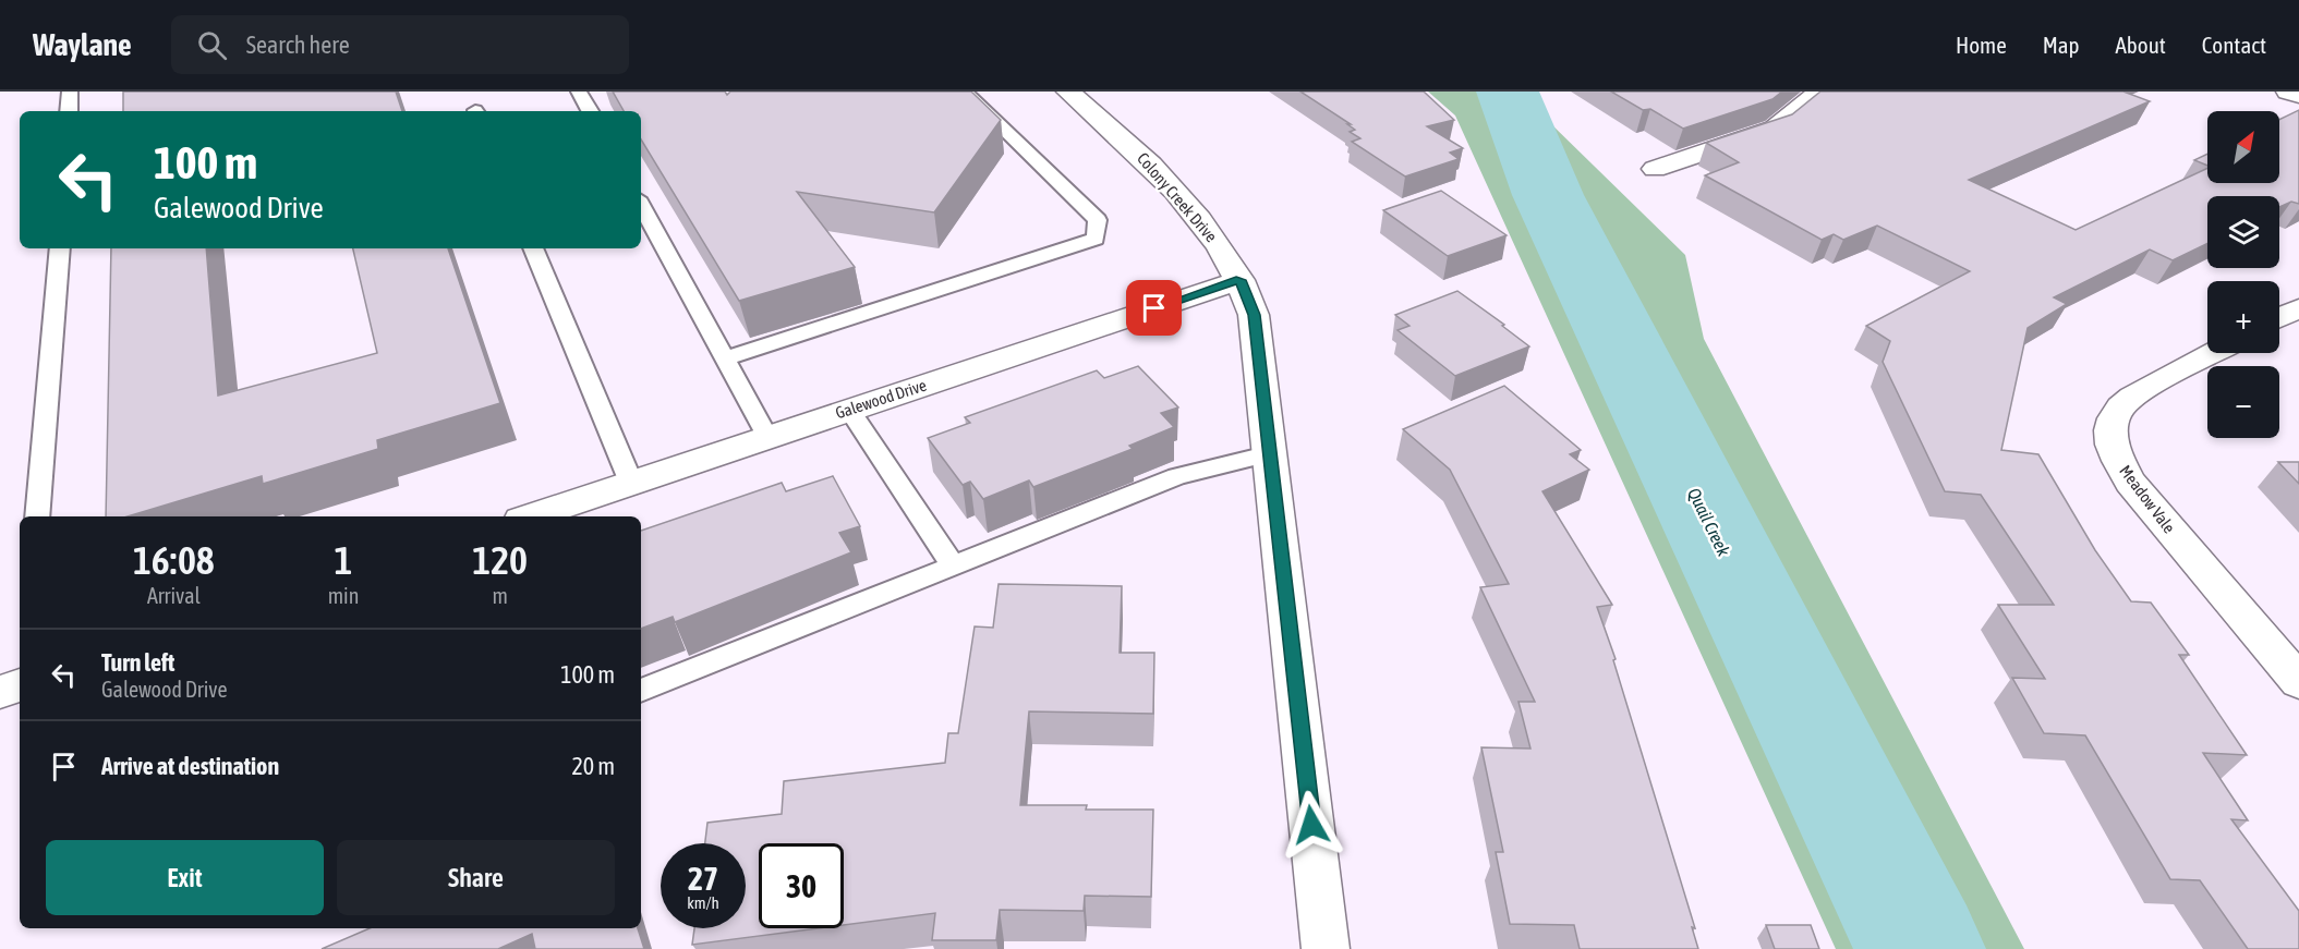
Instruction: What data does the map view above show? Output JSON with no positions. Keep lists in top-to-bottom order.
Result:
{
  "streets": {
    "street": ["Colony Creek Drive", "Galewood Drive", "Meadow Vale"]
  },
  "crossings": [
    ["Colony Creek Drive", "Galewood Drive"]
  ],
  "water": ["Quail Creek"],
  "north": "top right",
  "page": {
    "header": "Waylane",
    "search": "Search here",
    "nav": [
      "Home",
      "Map",
      "About",
      "Contact"
    ],
    "map_buttons": ["+", "−"],
    "turn": ["100 m", "Galewood Drive"],
    "eta": [
      "16:08",
      "Arrival",
      "1",
      "min",
      "120",
      "m"
    ],
    "list": [
      {
        "name": "Turn left",
        "note": "Galewood Drive",
        "value": "100 m"
      },
      {
        "name": "Arrive at destination",
        "value": "20 m"
      }
    ],
    "buttons": ["Exit", "Share"],
    "speed": "27 km/h",
    "limit": "30"
  }
}
